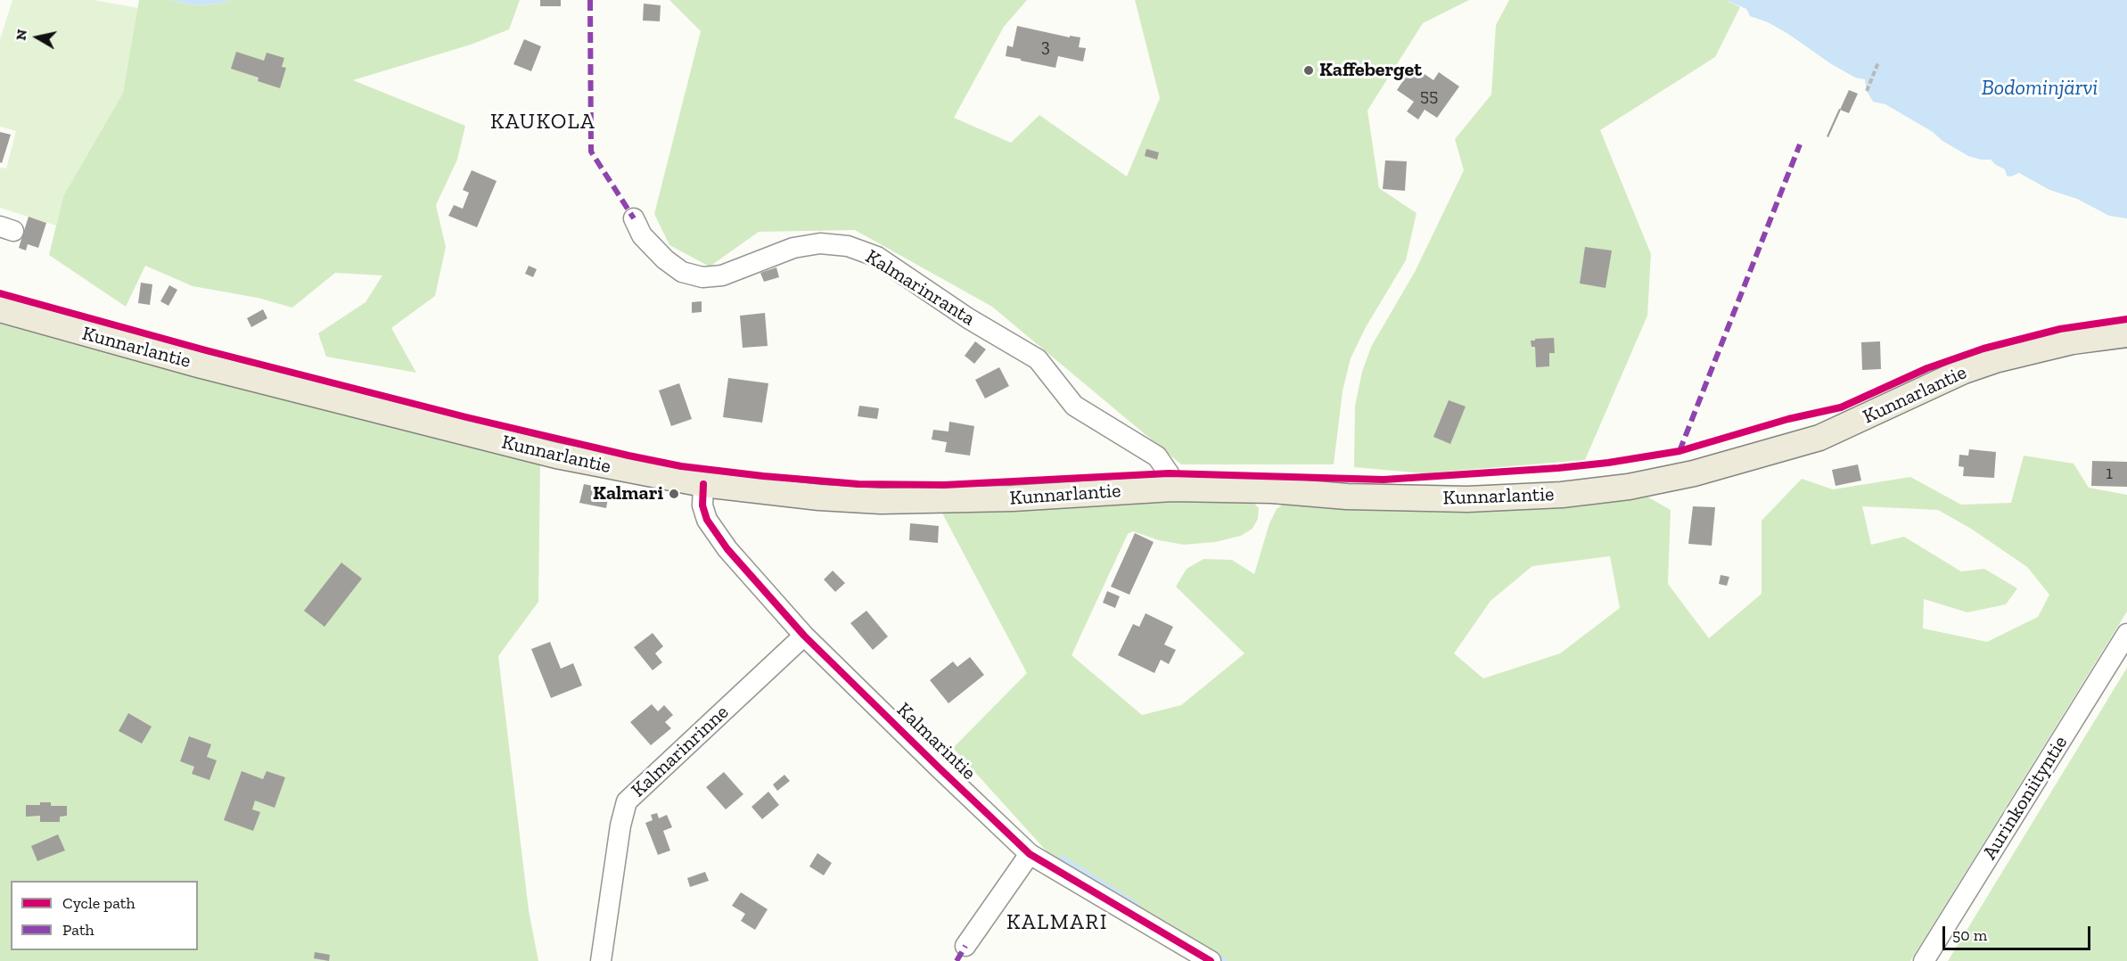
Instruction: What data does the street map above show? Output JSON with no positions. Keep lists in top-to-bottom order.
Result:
{
  "streets": {
    "main road": ["Kunnarlantie"],
    "street": [
      "Kalmarinranta",
      "Kalmarintie",
      "Kalmarinrinne",
      "Aurinkoniityntie"
    ]
  },
  "crossings": [
    ["Kalmarinranta", "Kunnarlantie"],
    ["Kunnarlantie", "Kalmarintie"],
    ["Kalmarintie", "Kalmarinrinne"]
  ],
  "districts": ["KAUKOLA", "KALMARI"],
  "water": ["Bodominjärvi"],
  "places": ["Kaffeberget", "Kalmari"],
  "house_numbers": ["3", "55", "1"],
  "legend": ["Cycle path", "Path"],
  "scale_bar": "50 m",
  "north": "left"
}
